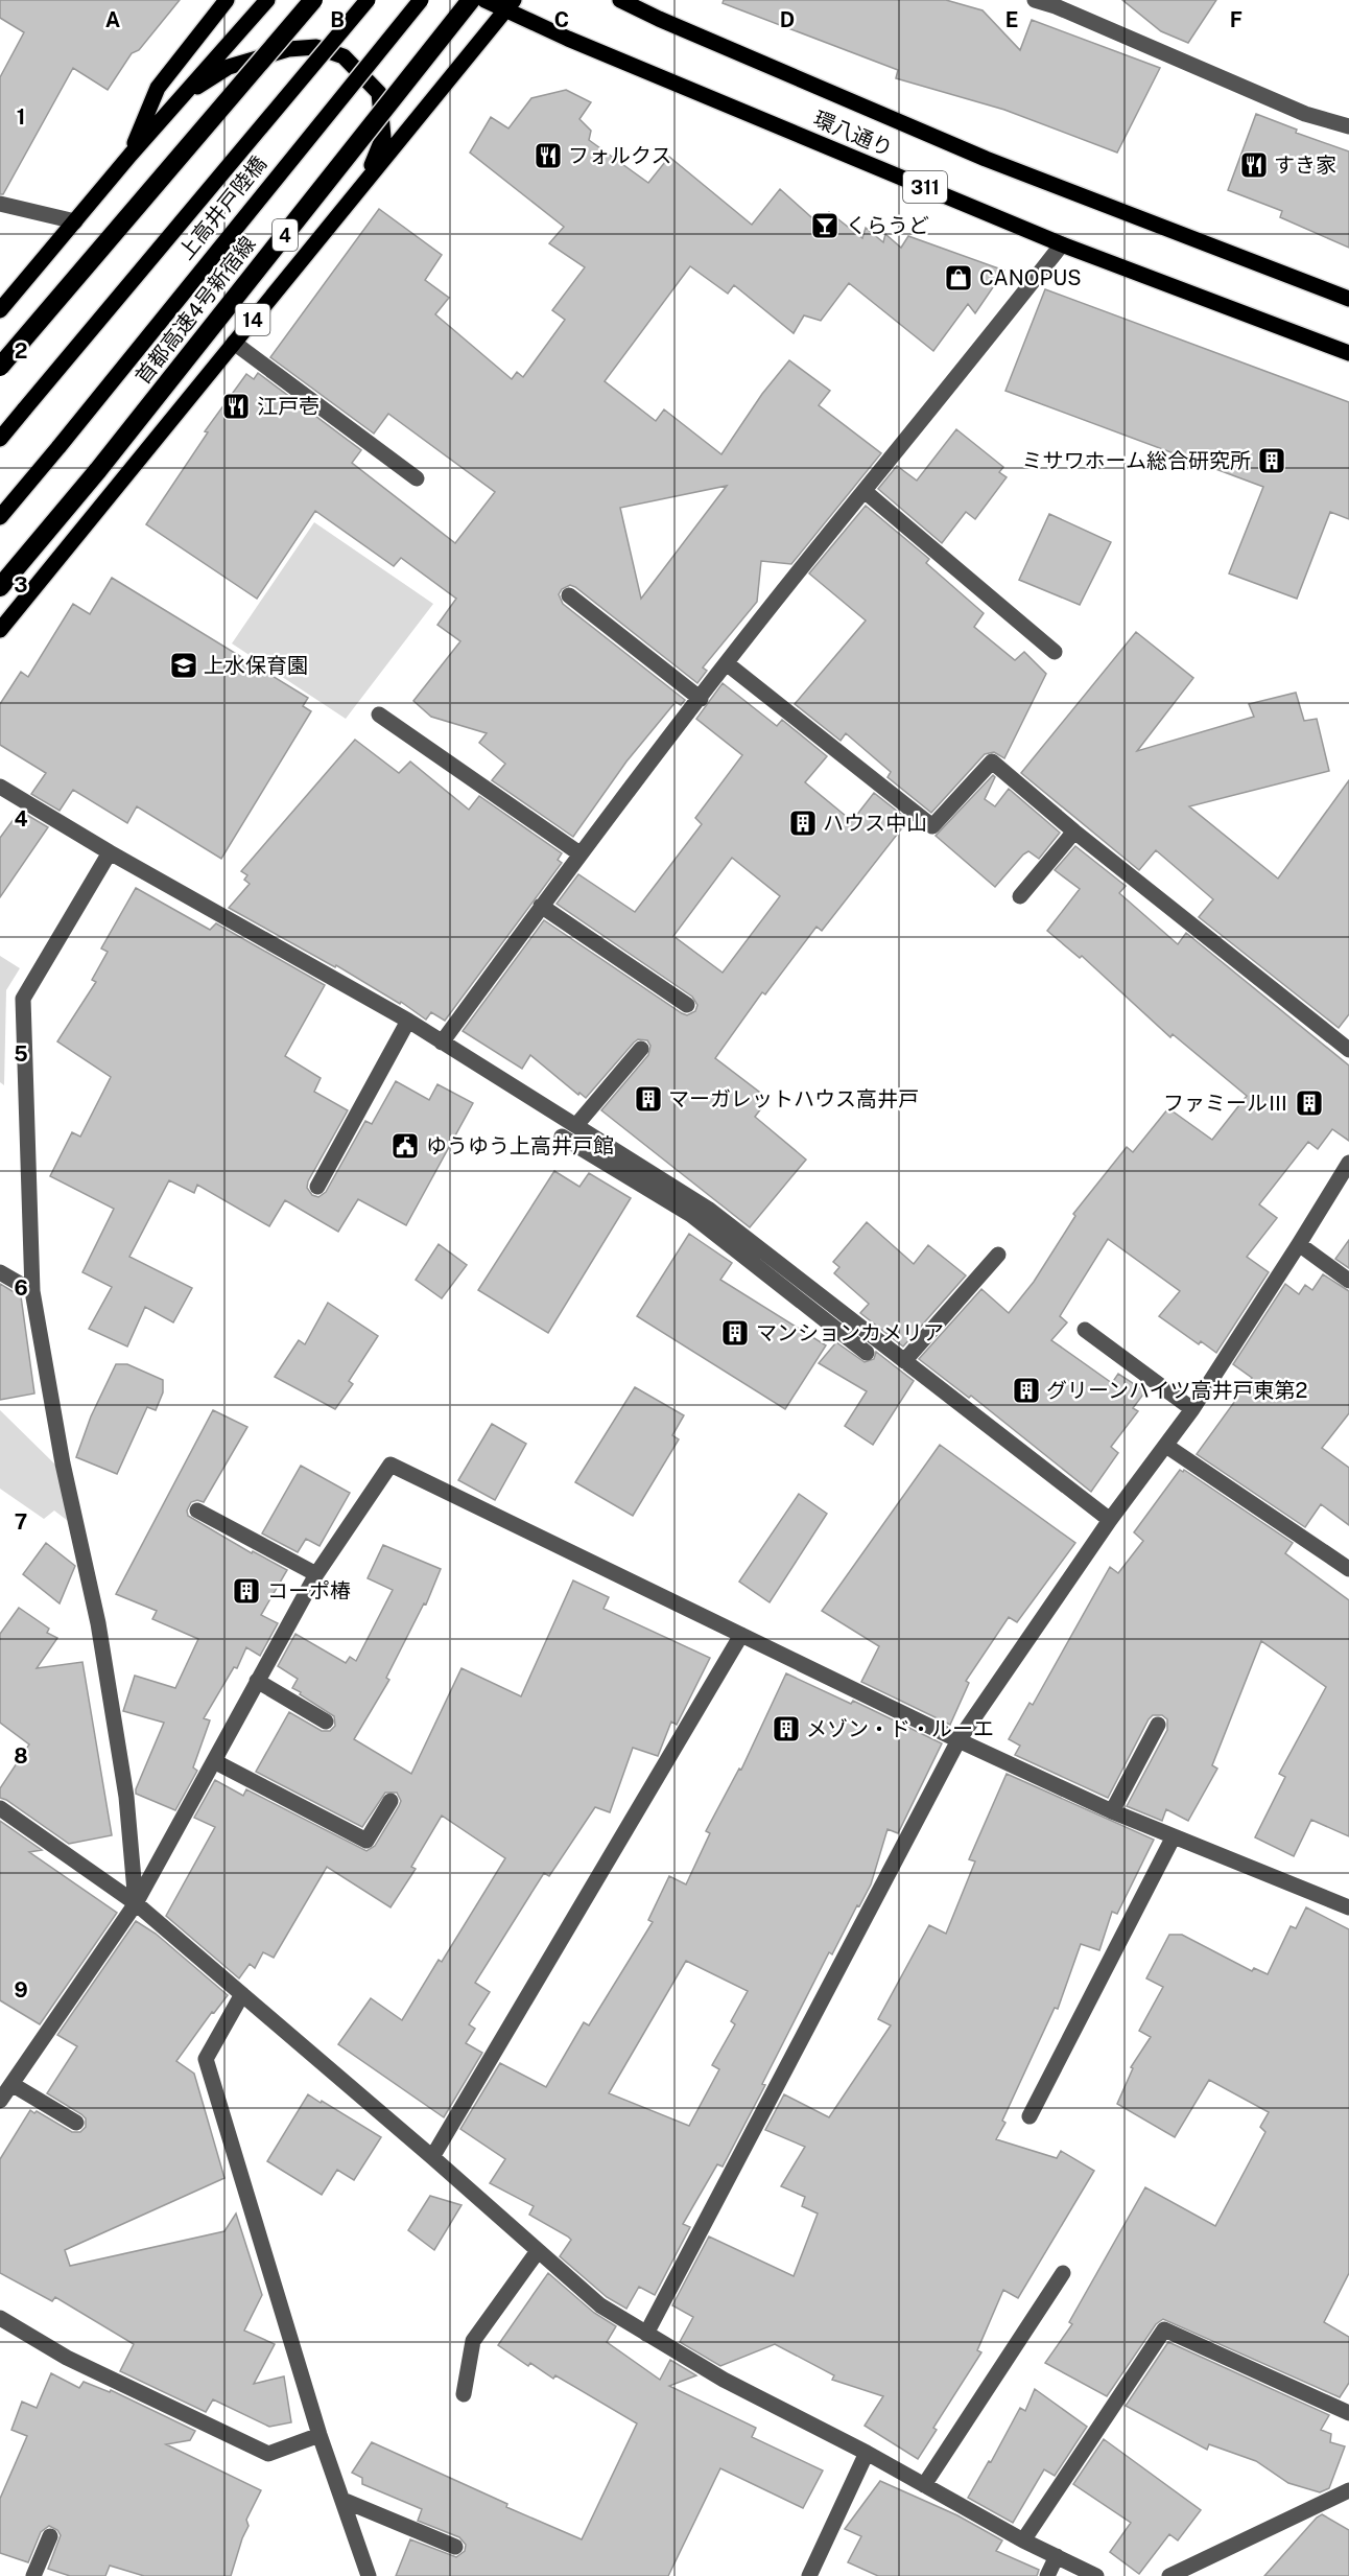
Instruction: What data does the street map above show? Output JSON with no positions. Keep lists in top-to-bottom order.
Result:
{
  "streets": {
    "highway": ["4", "首都高速4号新宿線"],
    "main road": [
      "環八通り",
      "311",
      "上高井戸陸橋",
      "14"
    ]
  },
  "crossings": [
    ["環八通り", "14"]
  ],
  "places": {
    "restaurant": ["フォルクス", "すき家", "江戸壱"],
    "bar": ["くらうど"],
    "shop": ["CANOPUS"],
    "building": [
      "ミサワホーム総合研究所",
      "ハウス中山",
      "マーガレットハウス高井戸",
      "ファミールⅢ",
      "マンションカメリア",
      "グリーンハイツ高井戸東第2",
      "コーポ椿",
      "メゾン・ド・ルーエ"
    ],
    "school or university": ["上水保育園"],
    "public building": ["ゆうゆう上高井戸館"]
  },
  "grid": {
    "columns": [
      "A",
      "B",
      "C",
      "D",
      "E",
      "F"
    ],
    "rows": [
      "1",
      "2",
      "3",
      "4",
      "5",
      "6",
      "7",
      "8",
      "9"
    ]
  }
}
